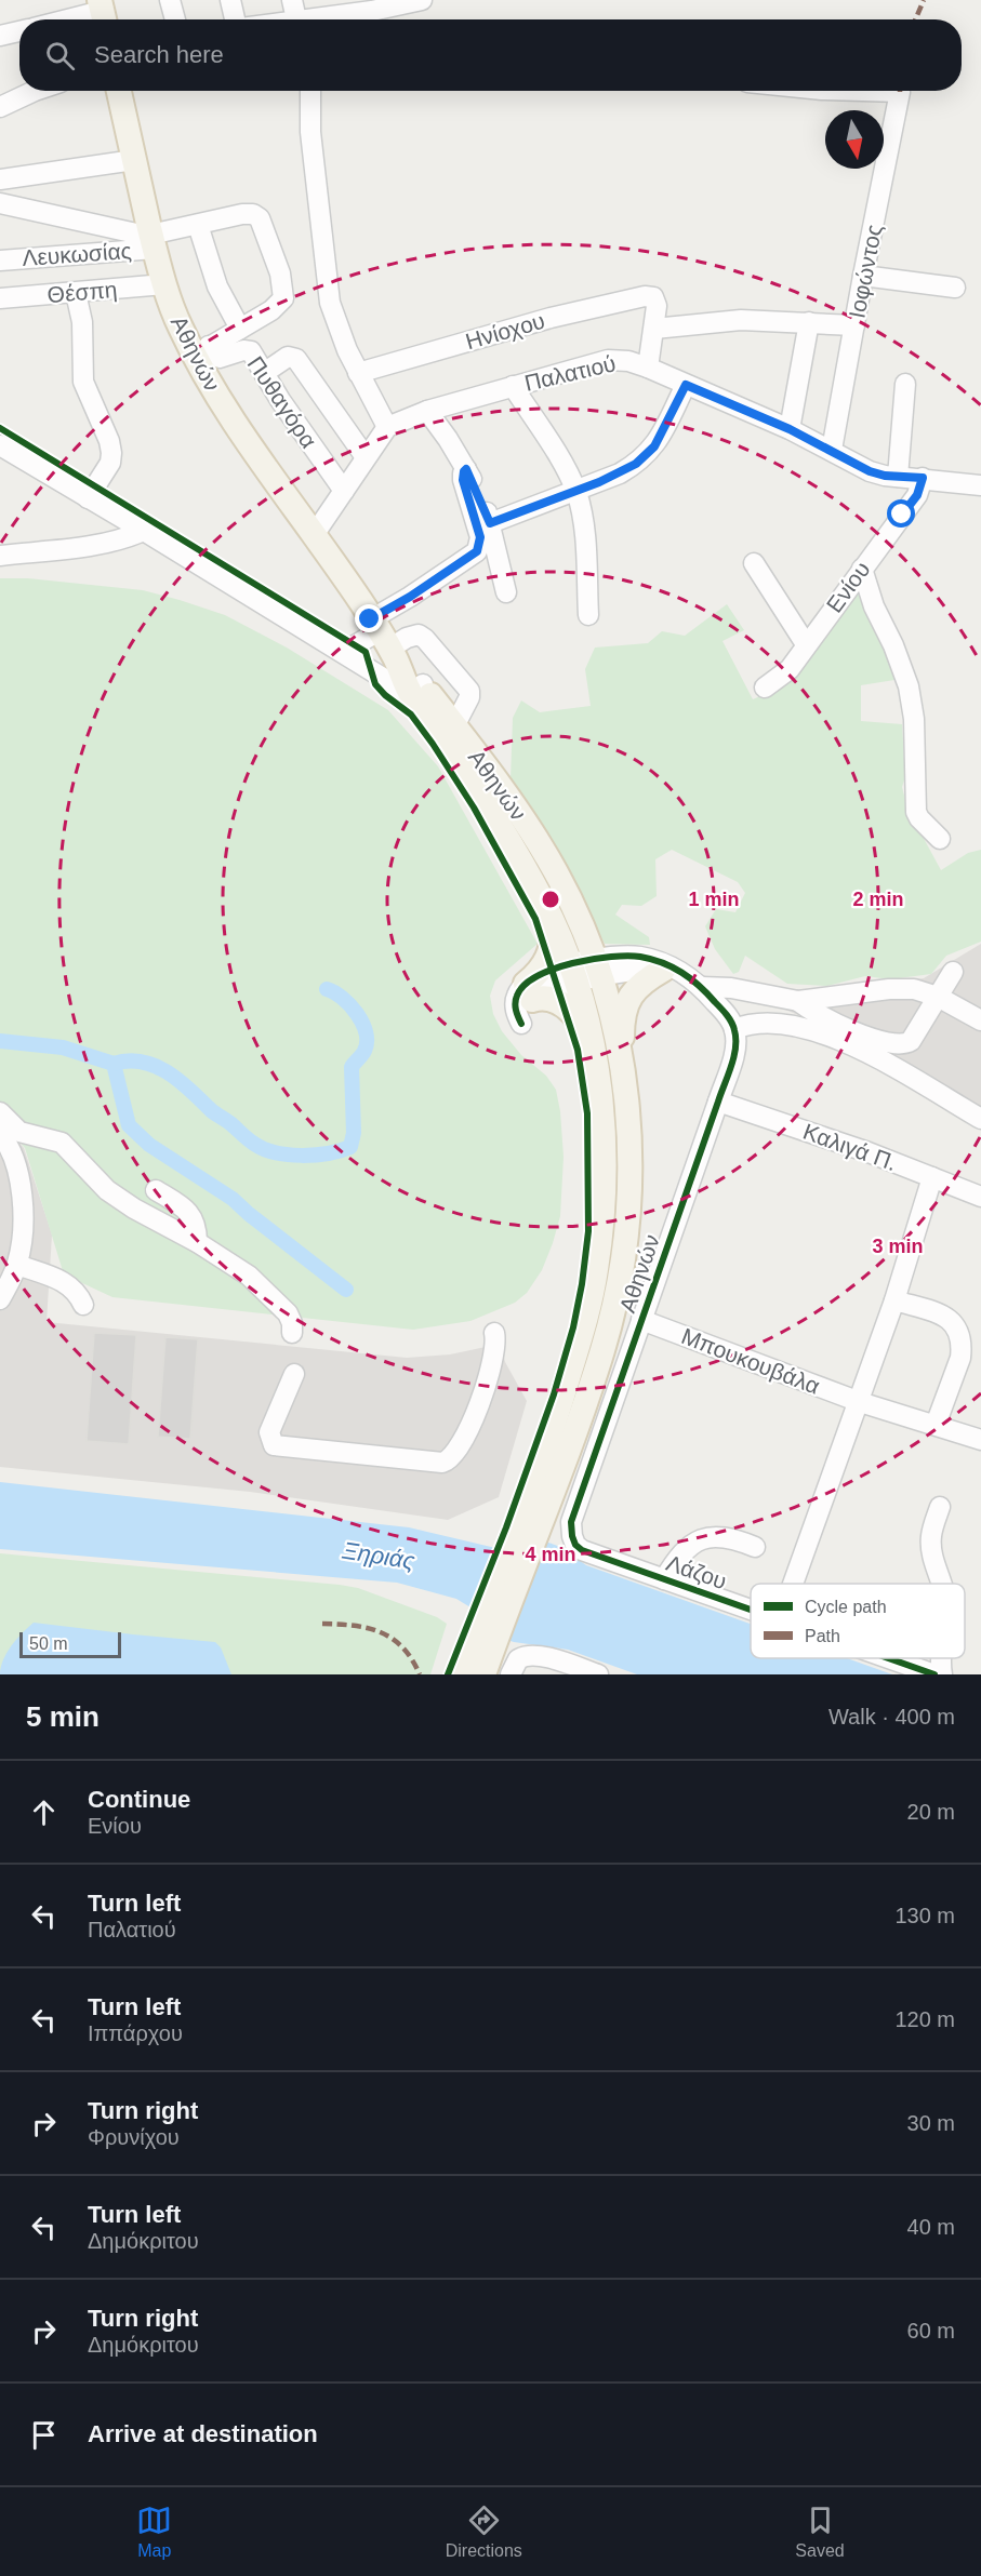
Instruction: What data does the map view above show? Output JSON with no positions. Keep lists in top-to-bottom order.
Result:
{
  "streets": {
    "main road": ["Αθηνών"],
    "street": [
      "Λευκωσίας",
      "Ιοφώντος",
      "Θέσπη",
      "Ηνίοχου",
      "Παλατιού",
      "Πυθαγόρα",
      "Ενίου",
      "Καλιγά Π.",
      "Μπουκουβάλα",
      "Λάζου"
    ]
  },
  "crossings": [
    ["Λευκωσίας", "Αθηνών"],
    ["Ιοφώντος", "Παλατιού"],
    ["Θέσπη", "Αθηνών"],
    ["Αθηνών", "Πυθαγόρα"],
    ["Αθηνών", "Καλιγά Π."],
    ["Αθηνών", "Μπουκουβάλα"],
    ["Αθηνών", "Λάζου"],
    ["Παλατιού", "Ενίου"]
  ],
  "water": ["Ξηριάς"],
  "legend": ["Cycle path", "Path"],
  "scale_bar": "50 m",
  "north": "bottom",
  "page": {
    "search": "Search here",
    "scale": "50 m",
    "heading": ["5 min", "Walk · 400 m"],
    "list": [
      ["Continue", "Ενίου", "20 m"],
      ["Turn left", "Παλατιού", "130 m"],
      ["Turn left", "Ιππάρχου", "120 m"],
      ["Turn right", "Φρυνίχου", "30 m"],
      ["Turn left", "Δημόκριτου", "40 m"],
      ["Turn right", "Δημόκριτου", "60 m"],
      "Arrive at destination"
    ],
    "nav": ["Map", "Directions", "Saved"]
  },
  "rings": [
    "1 min",
    "2 min",
    "3 min",
    "4 min"
  ]
}
